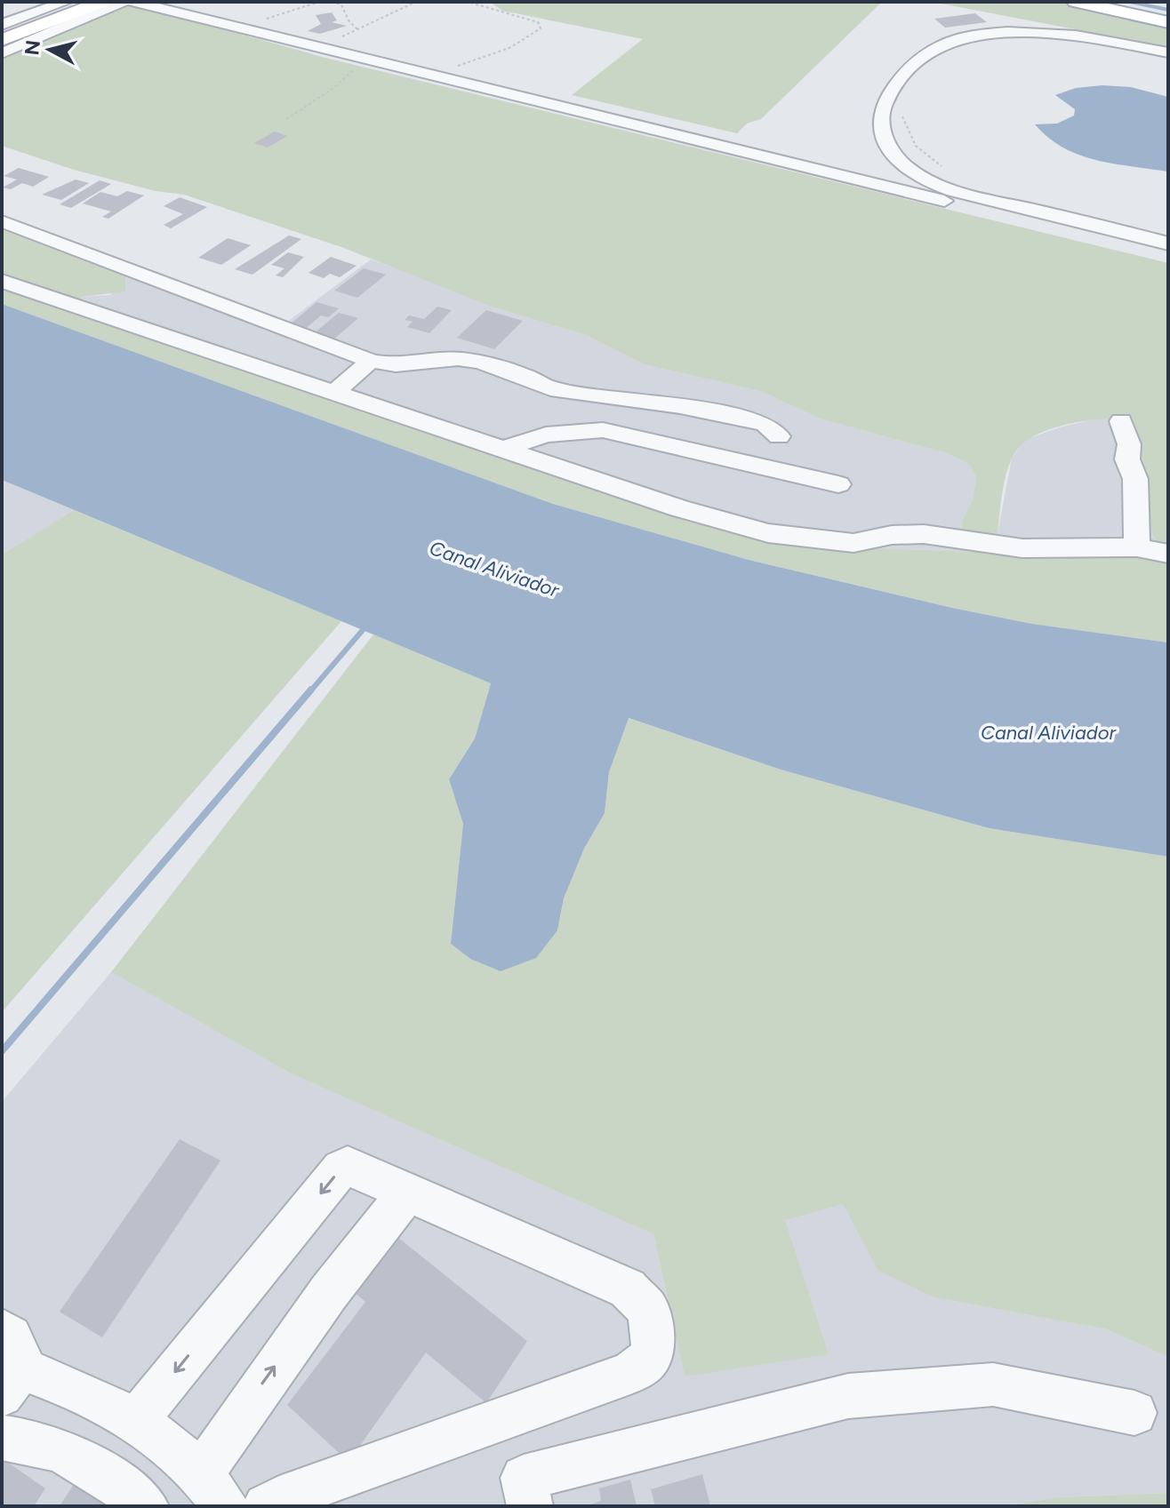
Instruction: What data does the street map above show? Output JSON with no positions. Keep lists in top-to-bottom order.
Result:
{
  "water": ["Canal Aliviador"],
  "north": "left"
}
